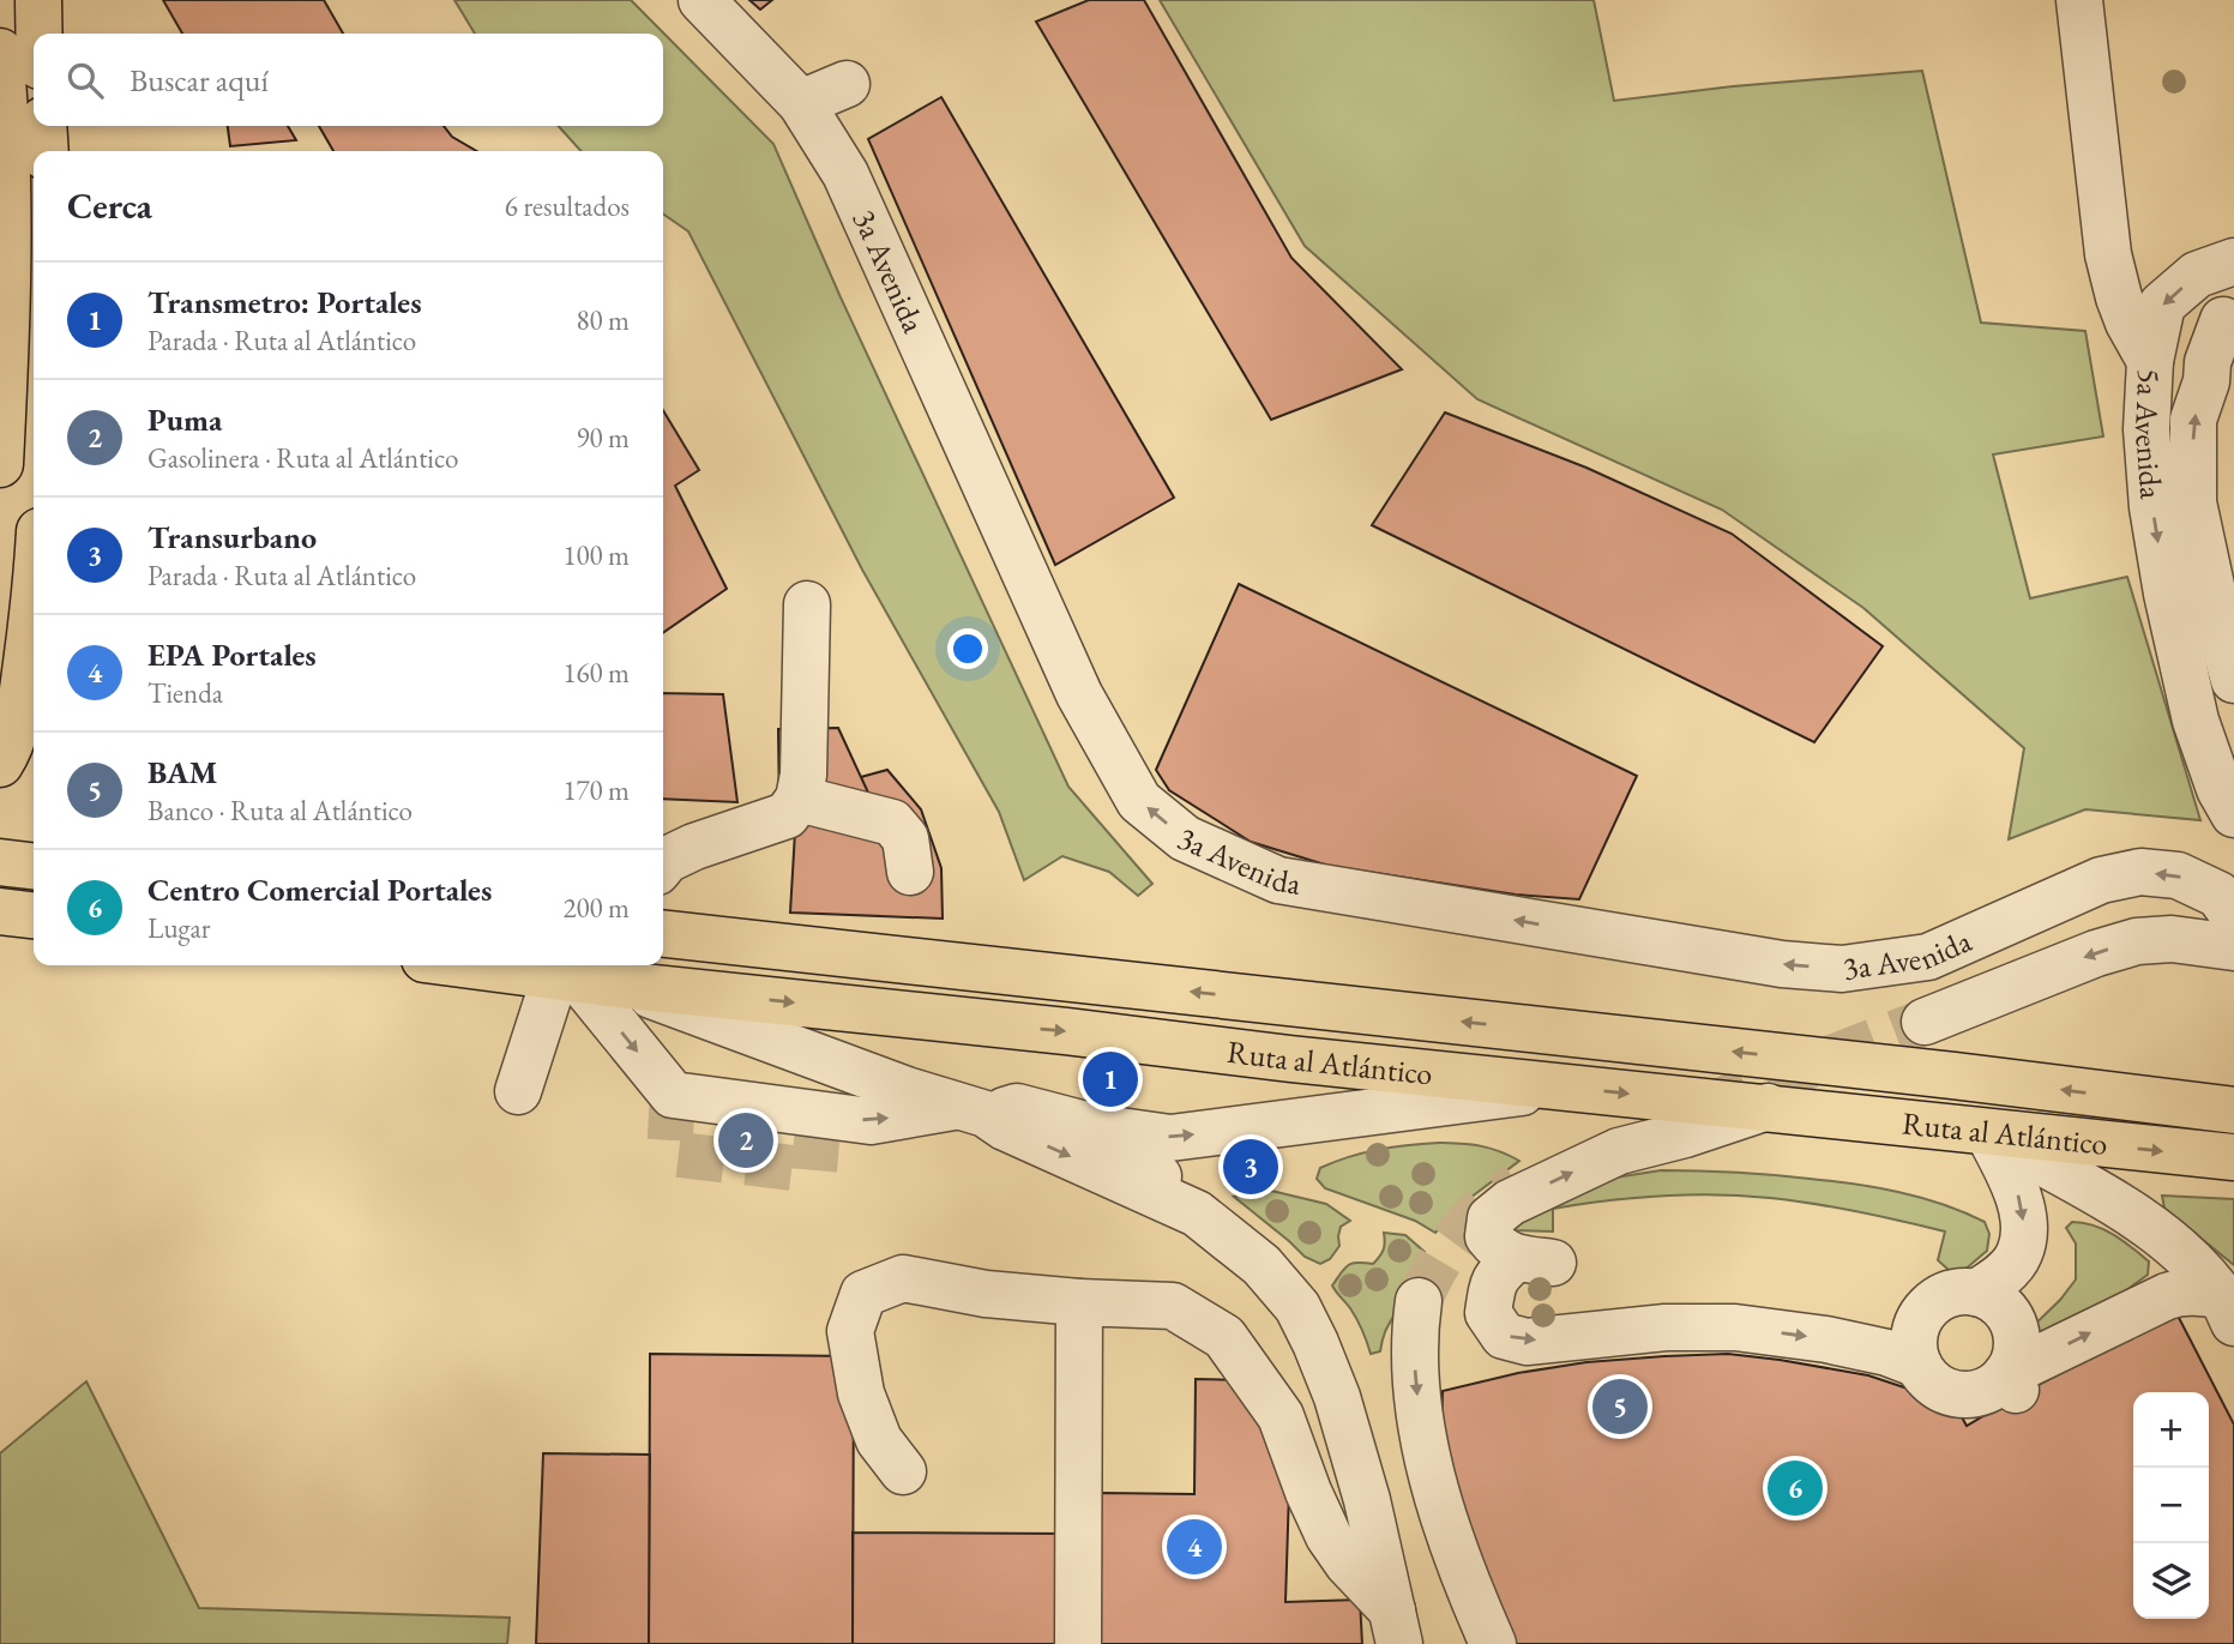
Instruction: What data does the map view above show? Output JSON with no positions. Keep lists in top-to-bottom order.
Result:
{
  "streets": {
    "main road": ["Ruta al Atlántico"],
    "street": ["3a Avenida", "5a Avenida"]
  },
  "one_way": ["3a Avenida"],
  "page": {
    "search": "Buscar aquí",
    "heading": ["Cerca", "6 resultados"],
    "list": [
      {
        "mark": "1",
        "name": "Transmetro: Portales",
        "note": "Parada · Ruta al Atlántico",
        "value": "80 m"
      },
      {
        "mark": "2",
        "name": "Puma",
        "note": "Gasolinera · Ruta al Atlántico",
        "value": "90 m"
      },
      {
        "mark": "3",
        "name": "Transurbano",
        "note": "Parada · Ruta al Atlántico",
        "value": "100 m"
      },
      {
        "mark": "4",
        "name": "EPA Portales",
        "note": "Tienda",
        "value": "160 m"
      },
      {
        "mark": "5",
        "name": "BAM",
        "note": "Banco · Ruta al Atlántico",
        "value": "170 m"
      },
      {
        "mark": "6",
        "name": "Centro Comercial Portales",
        "note": "Lugar",
        "value": "200 m"
      }
    ],
    "pins": [
      "1",
      "2",
      "3",
      "5",
      "6",
      "4"
    ],
    "map_buttons": ["+", "−"]
  }
}
